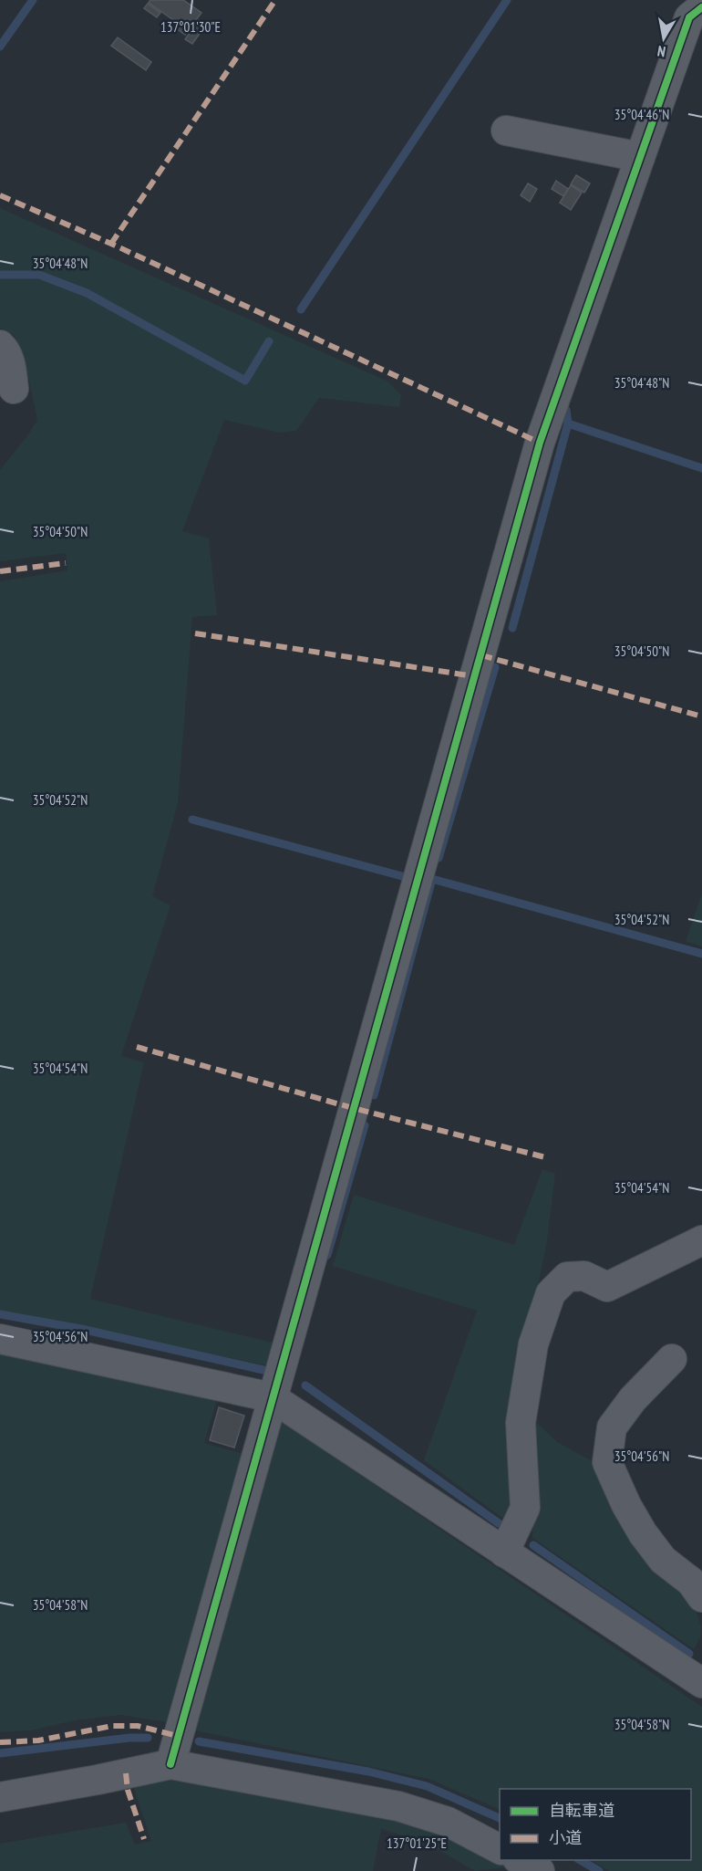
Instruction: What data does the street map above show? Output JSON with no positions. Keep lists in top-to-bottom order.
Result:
{
  "legend": ["自転車道", "小道"],
  "north": "bottom",
  "coordinates": [
    "137°01'30\"E",
    "35°04'46\"N",
    "35°04'48\"N",
    "35°04'50\"N",
    "35°04'52\"N",
    "35°04'54\"N",
    "35°04'56\"N",
    "35°04'58\"N",
    "137°01'25\"E"
  ]
}
